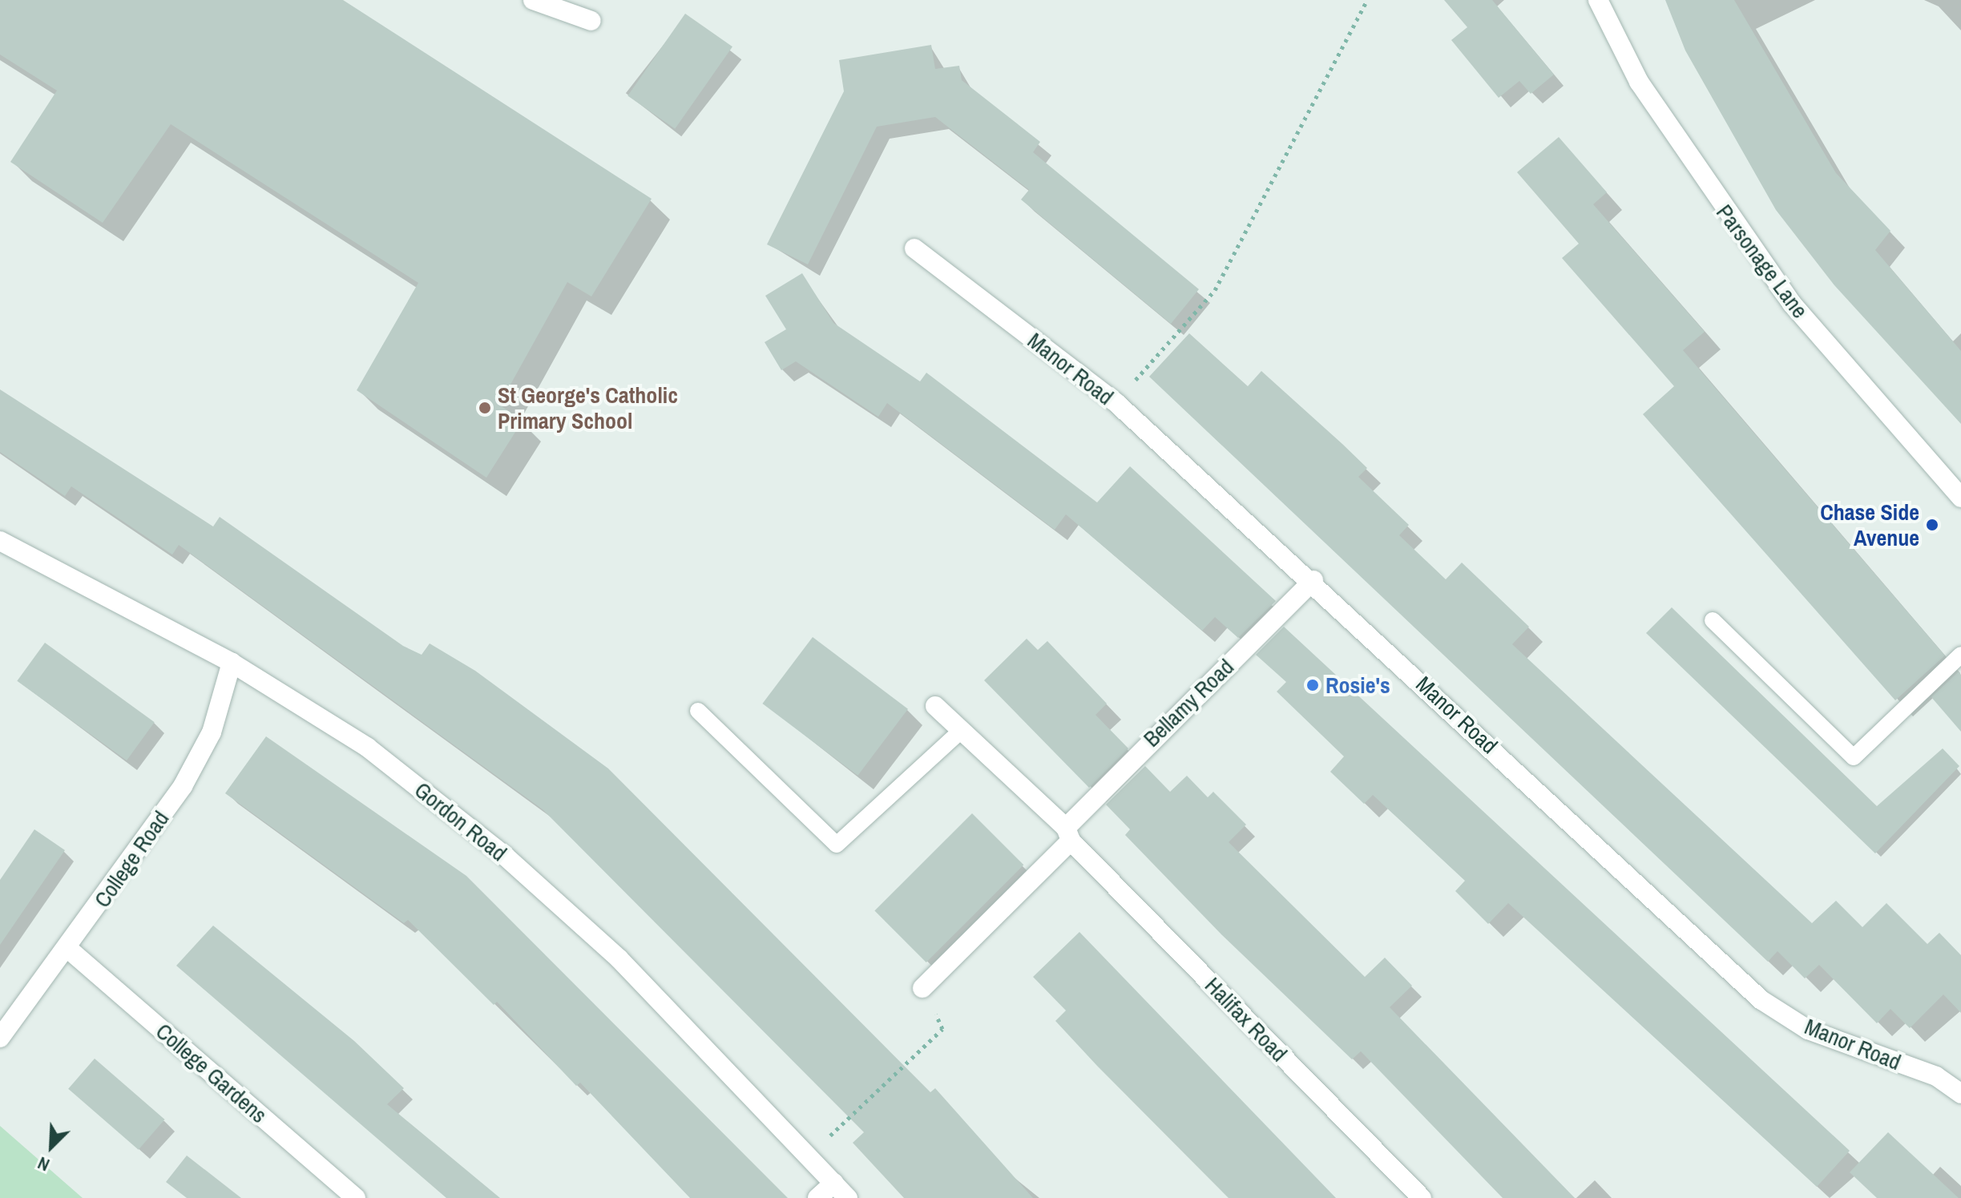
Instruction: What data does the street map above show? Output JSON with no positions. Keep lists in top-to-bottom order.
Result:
{
  "streets": {
    "street": [
      "Parsonage Lane",
      "Manor Road",
      "Bellamy Road",
      "Gordon Road",
      "College Road",
      "Halifax Road",
      "College Gardens"
    ]
  },
  "crossings": [
    ["Manor Road", "Bellamy Road"],
    ["Bellamy Road", "Halifax Road"],
    ["Gordon Road", "College Road"],
    ["College Road", "College Gardens"]
  ],
  "places": ["St George's Catholic Primary School", "Chase Side Avenue", "Rosie's"],
  "north": "bottom left"
}
